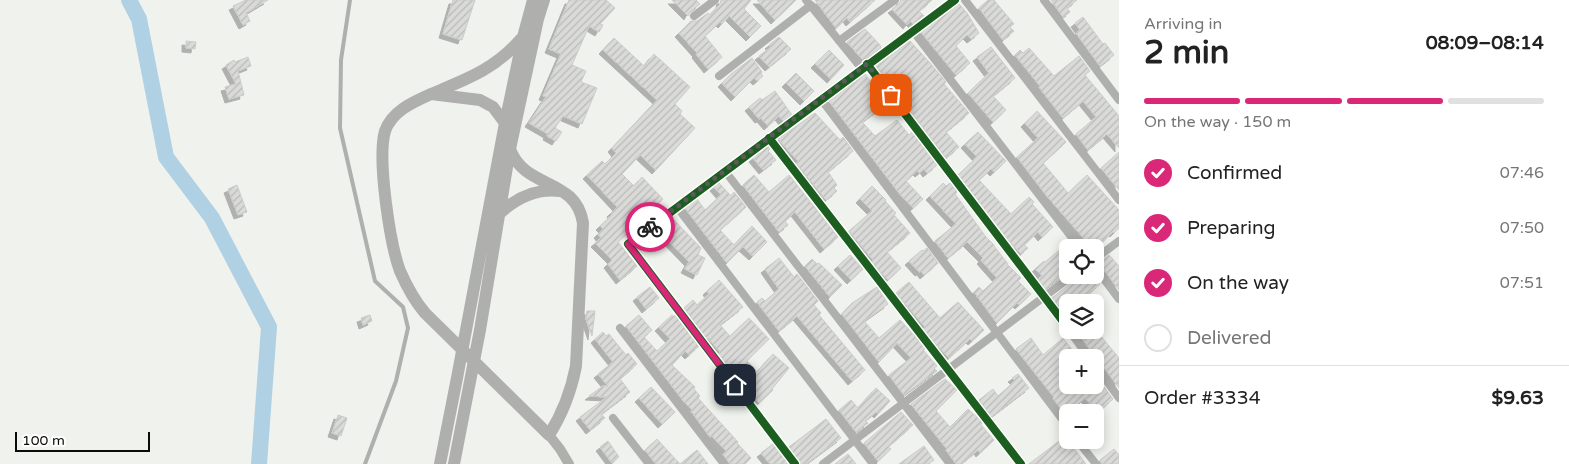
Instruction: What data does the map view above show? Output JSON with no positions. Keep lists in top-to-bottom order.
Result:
{
  "scale_bar": "100 m",
  "page": {
    "heading": ["2 min", "Arriving in", "08:09–08:14"],
    "panel": ["Order #3334", "$9.63"],
    "bar": "On the way · 150 m",
    "list": [
      ["Confirmed", "07:46"],
      ["Preparing", "07:50"],
      ["On the way", "07:51"],
      "Delivered"
    ],
    "map_buttons": ["+", "−"],
    "scale": "100 m"
  }
}
